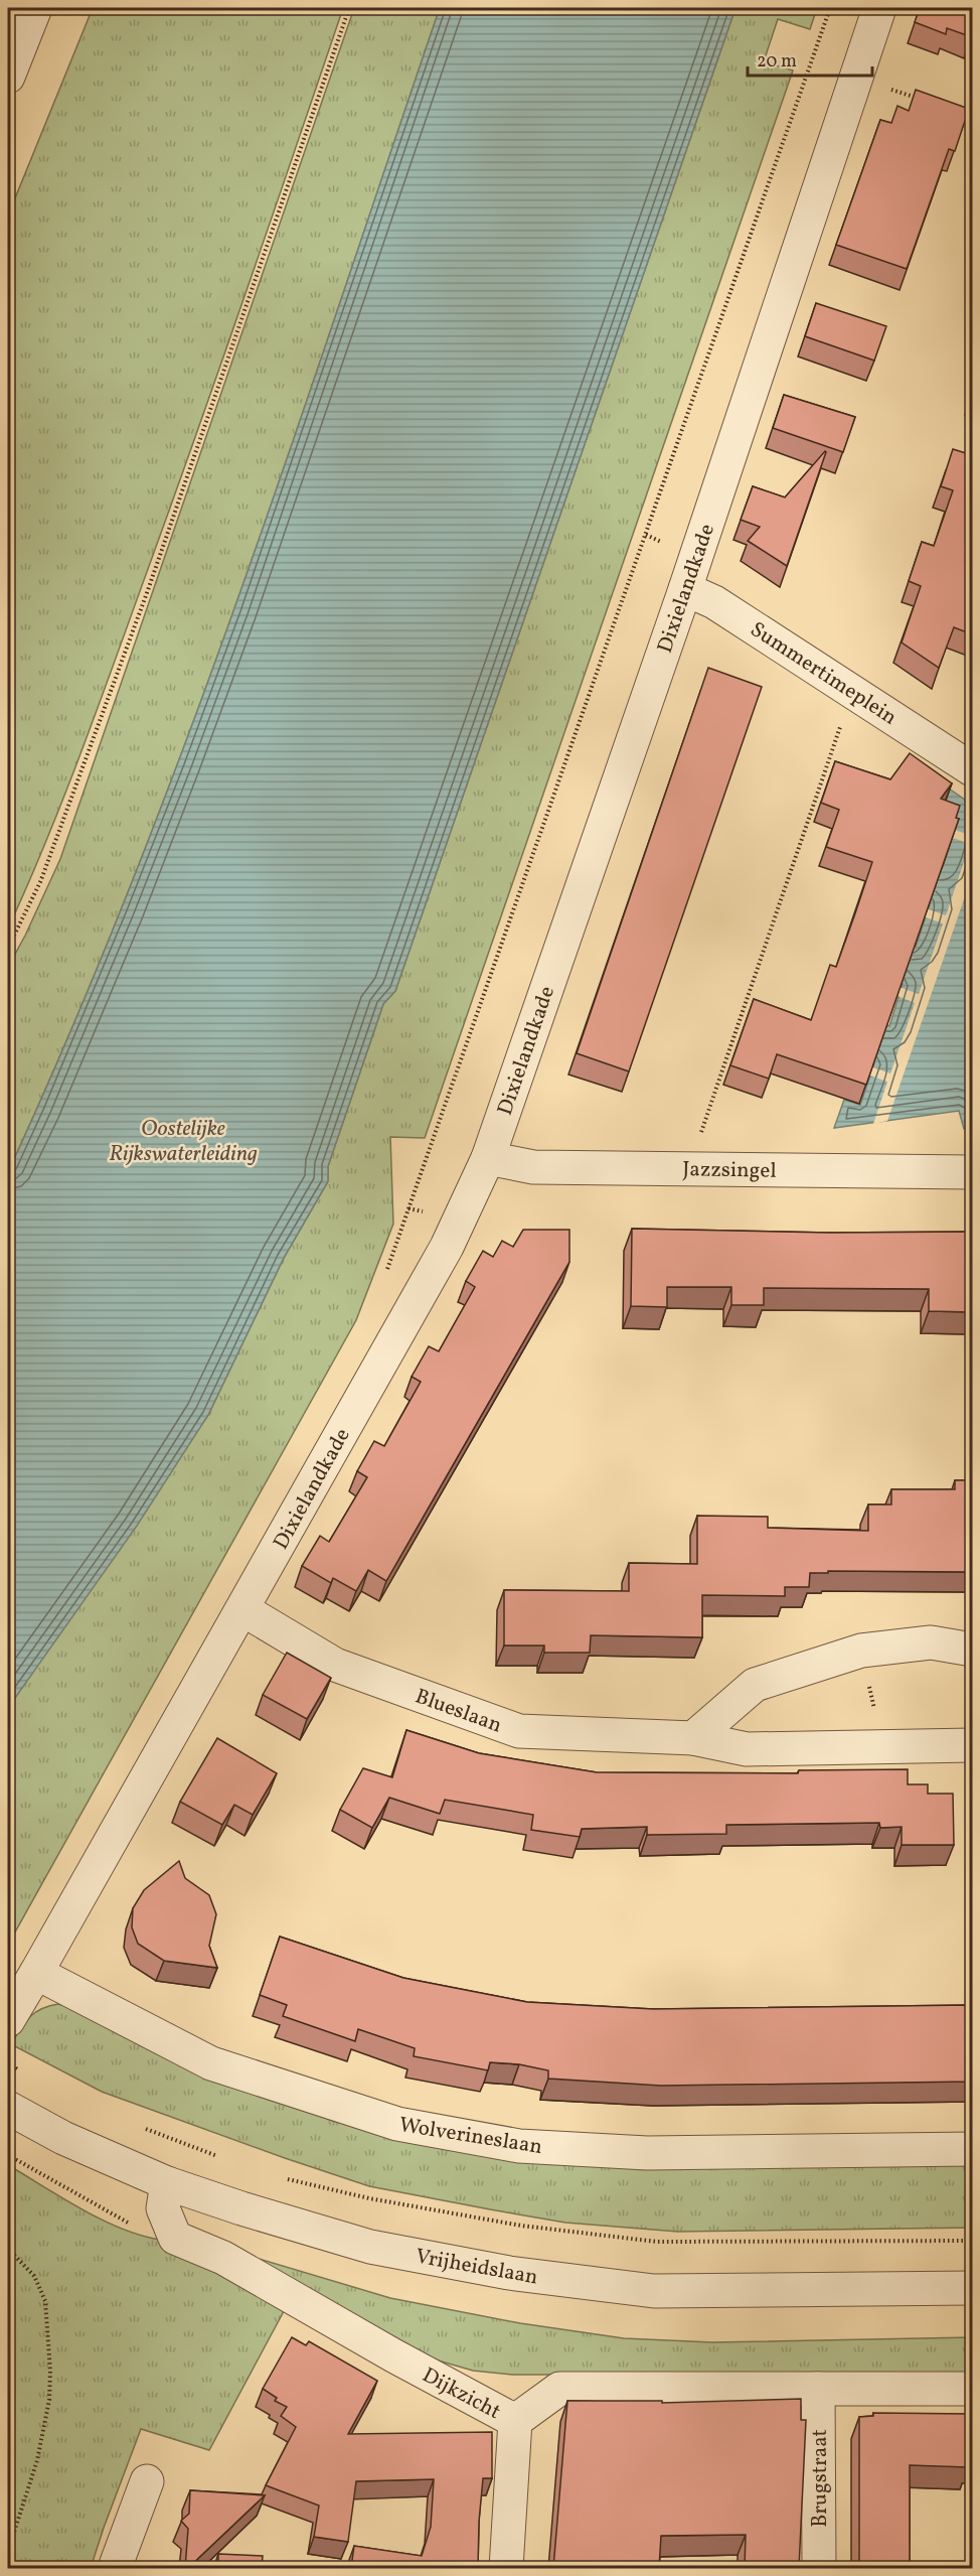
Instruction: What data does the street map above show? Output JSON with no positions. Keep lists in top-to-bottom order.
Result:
{
  "streets": {
    "street": [
      "Dixielandkade",
      "Summertimeplein",
      "Jazzsingel",
      "Blueslaan",
      "Wolverineslaan",
      "Vrijheidslaan",
      "Dijkzicht",
      "Brugstraat"
    ]
  },
  "crossings": [
    ["Dixielandkade", "Summertimeplein"],
    ["Dixielandkade", "Jazzsingel"],
    ["Dixielandkade", "Blueslaan"],
    ["Dixielandkade", "Wolverineslaan"],
    ["Vrijheidslaan", "Dijkzicht"],
    ["Dijkzicht", "Brugstraat"]
  ],
  "water": ["Oostelijke Rijkswaterleiding"],
  "scale_bar": "20 m"
}
